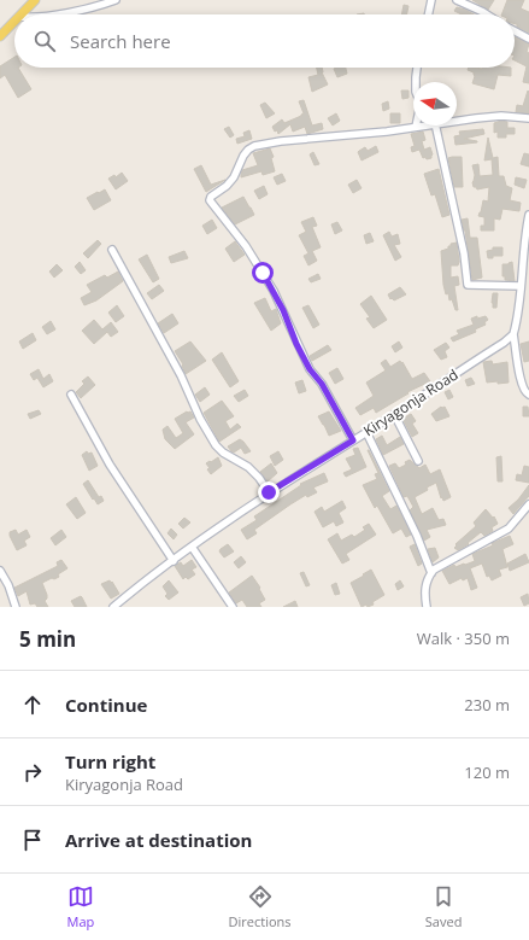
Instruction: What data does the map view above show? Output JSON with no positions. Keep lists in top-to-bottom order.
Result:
{
  "streets": {
    "street": ["Kiryagonja Road"]
  },
  "north": "left",
  "page": {
    "search": "Search here",
    "heading": ["5 min", "Walk · 350 m"],
    "list": [
      ["Continue", "230 m"],
      ["Turn right", "Kiryagonja Road", "120 m"],
      "Arrive at destination"
    ],
    "nav": ["Map", "Directions", "Saved"]
  }
}
